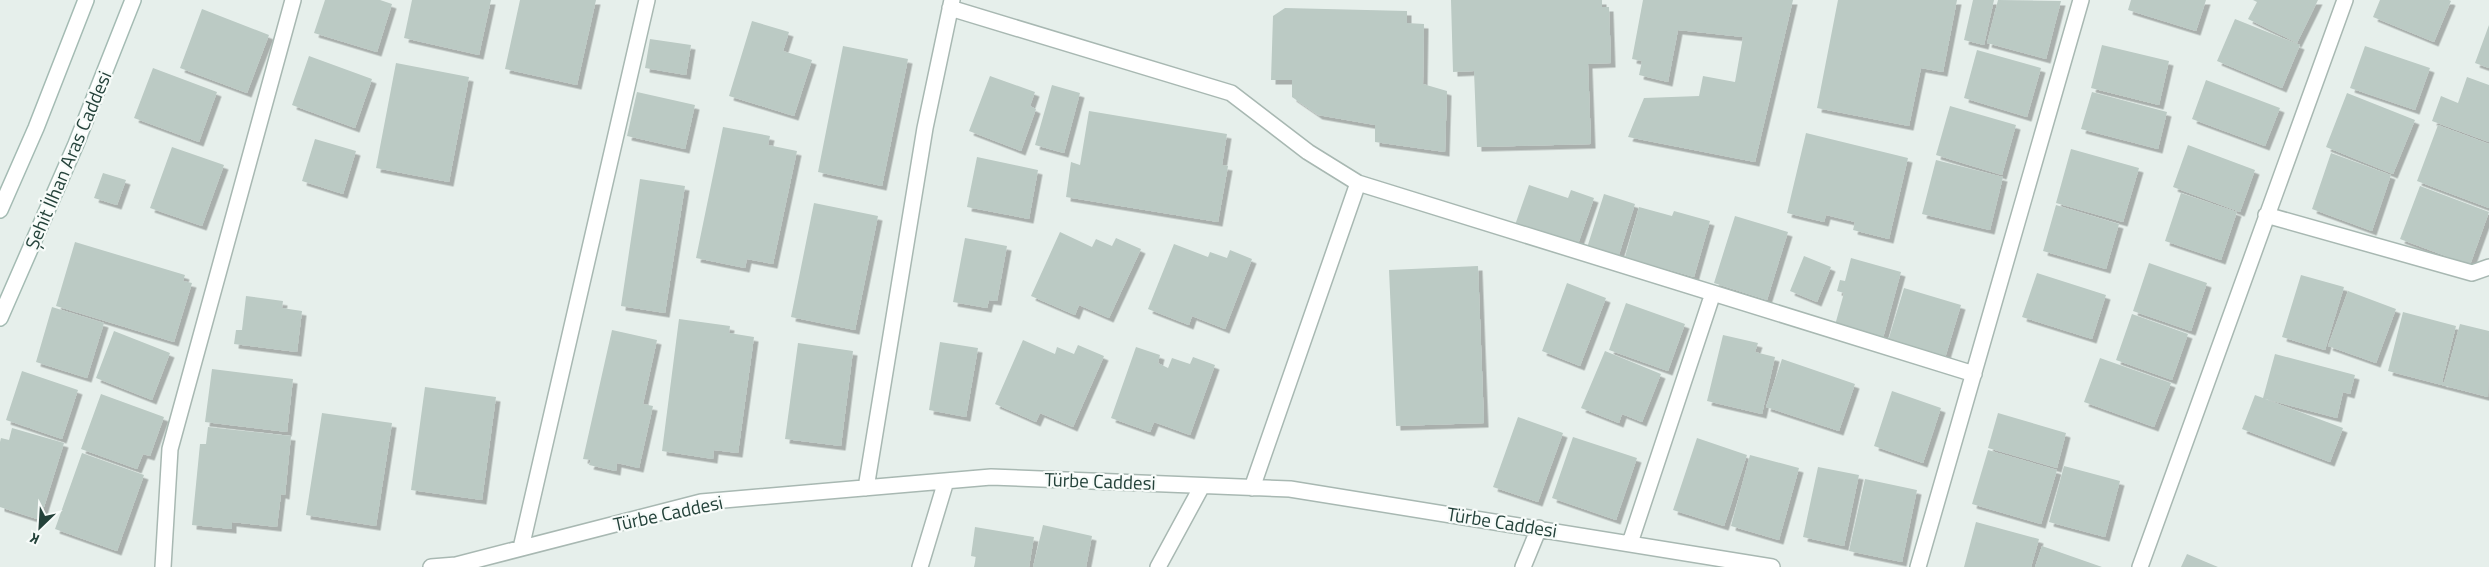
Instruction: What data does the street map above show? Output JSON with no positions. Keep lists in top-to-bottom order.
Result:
{
  "streets": {
    "street": ["Şehit İlhan Aras Caddesi", "Türbe Caddesi"]
  },
  "north": "bottom left"
}
